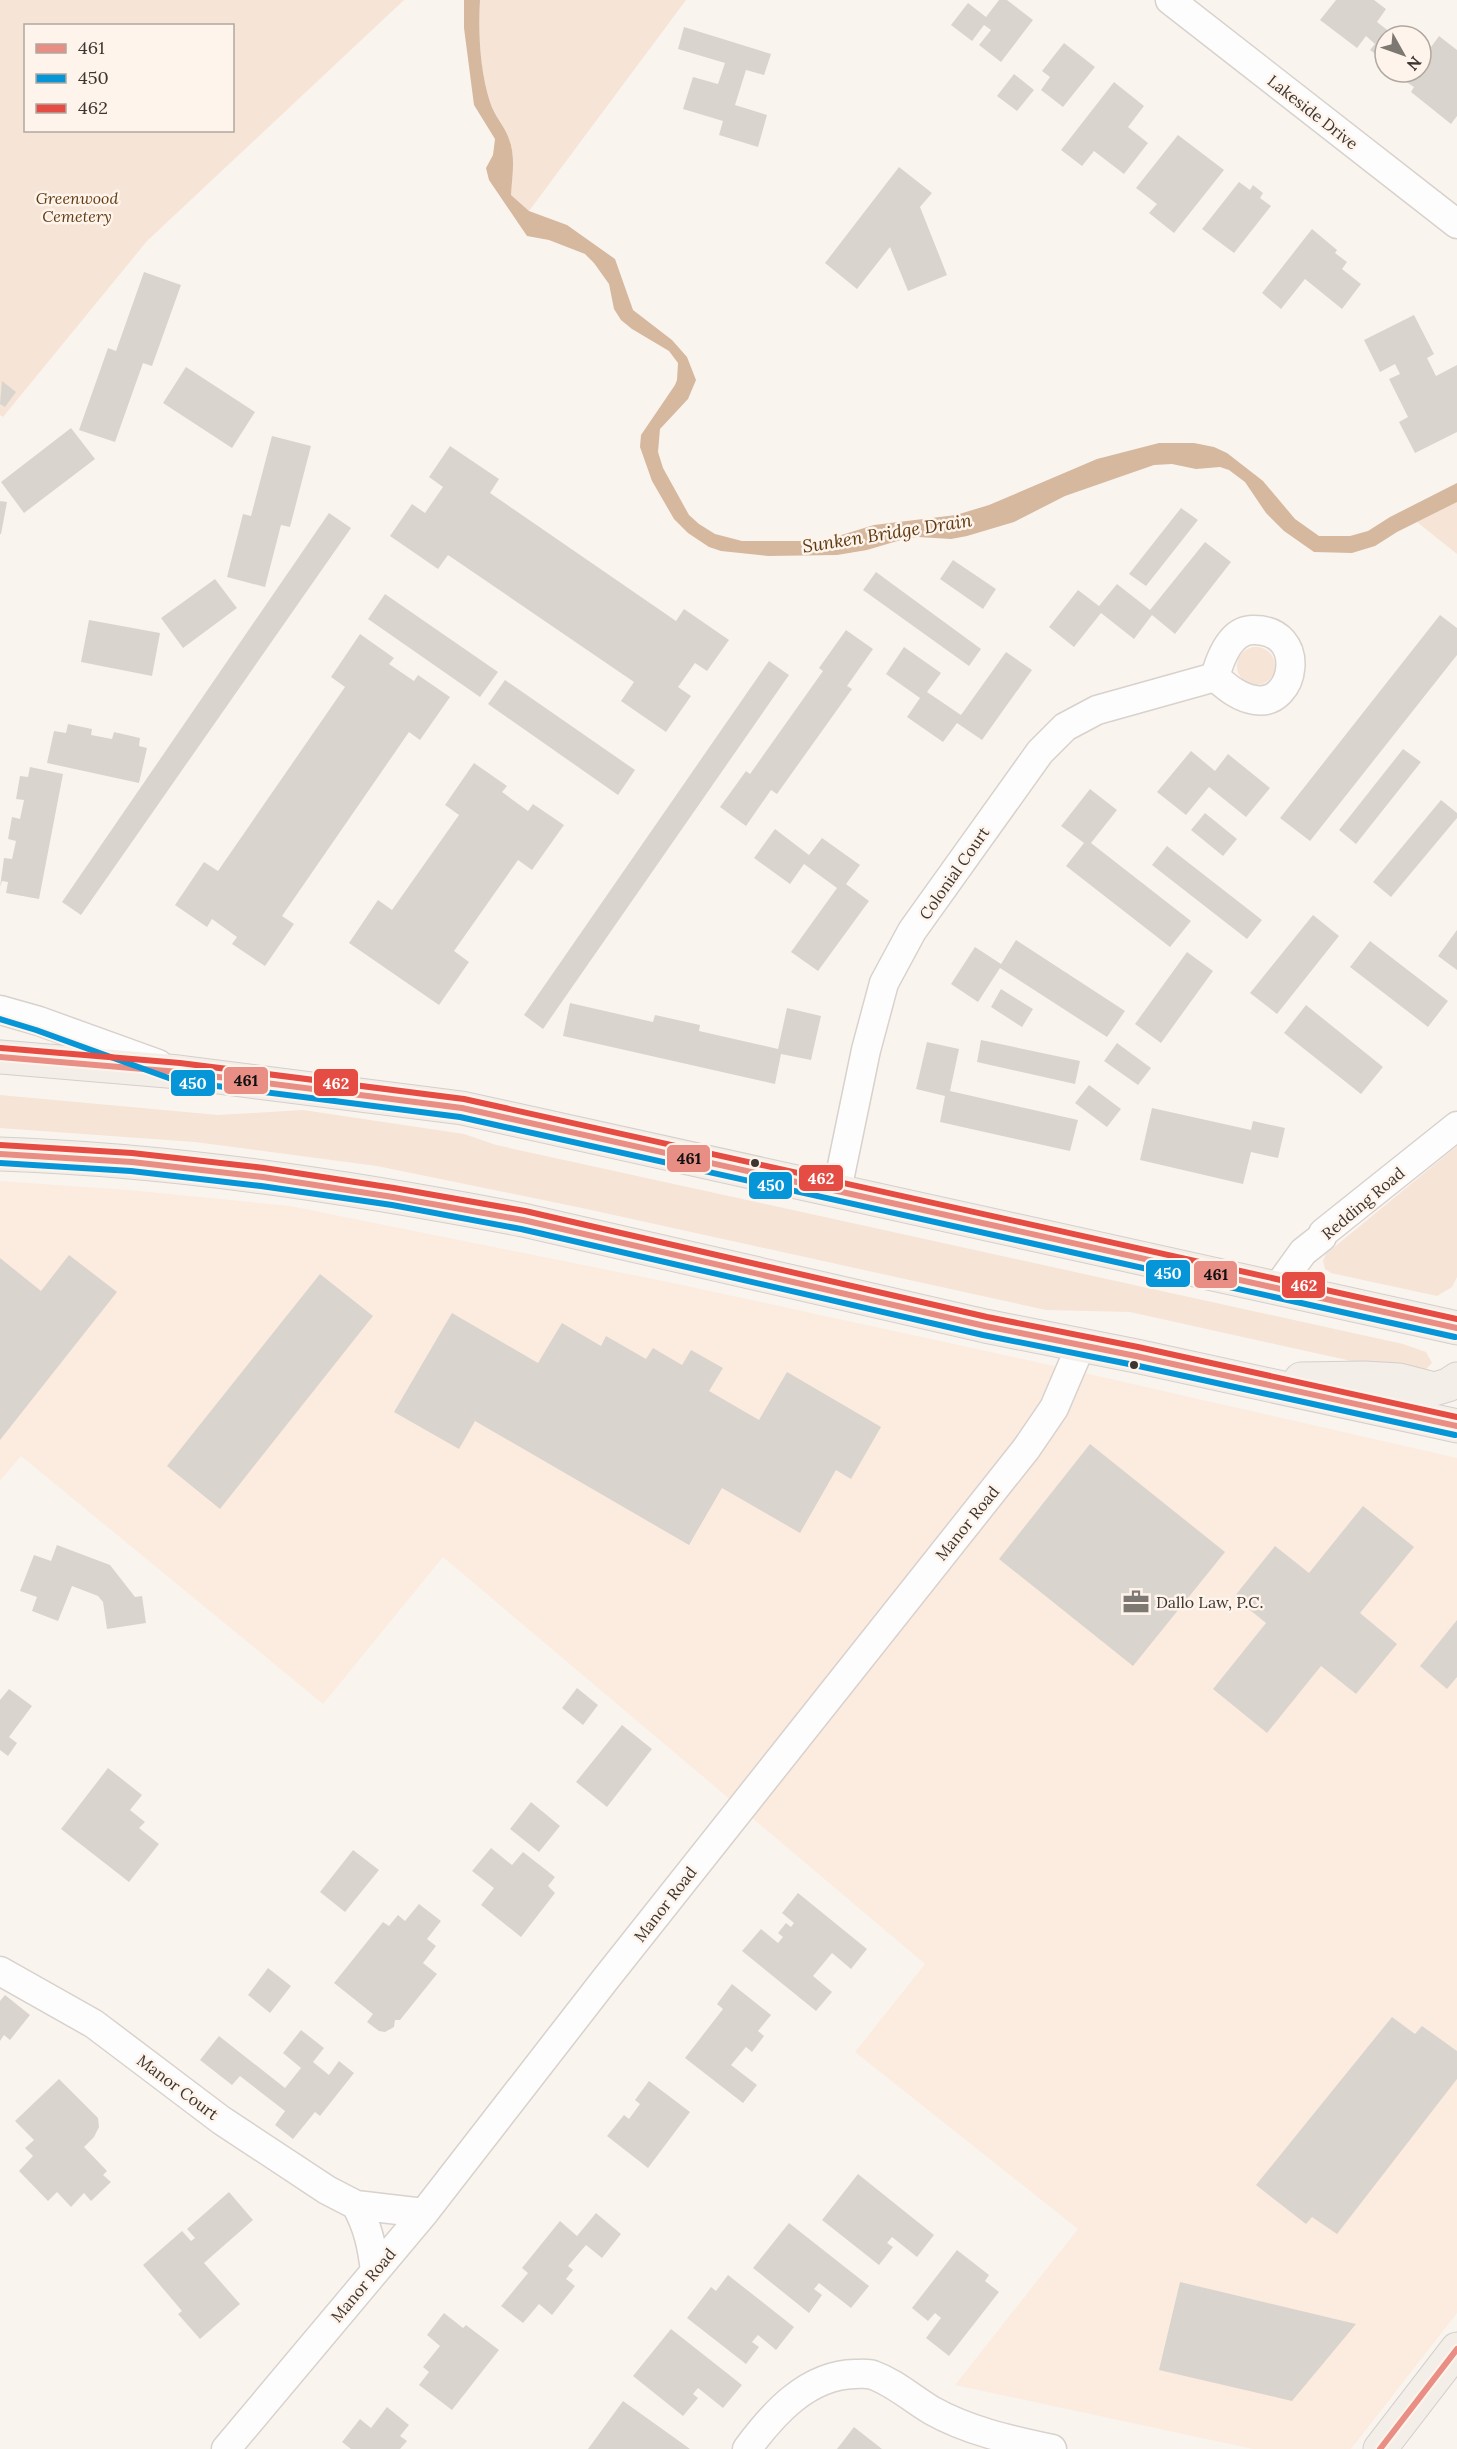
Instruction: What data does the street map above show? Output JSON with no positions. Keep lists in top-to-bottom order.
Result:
{
  "streets": {
    "street": [
      "Lakeside Drive",
      "Colonial Court",
      "Redding Road",
      "Manor Road",
      "Manor Court"
    ]
  },
  "crossings": [
    ["Manor Road", "Manor Court"]
  ],
  "water": ["Sunken Bridge Drain"],
  "parks": ["Greenwood Cemetery"],
  "places": {
    "office": ["Dallo Law, P.C."]
  },
  "lines": ["transit line 450", "transit line 462", "transit line 461"],
  "legend": ["461", "450", "462"],
  "north": "bottom right"
}
